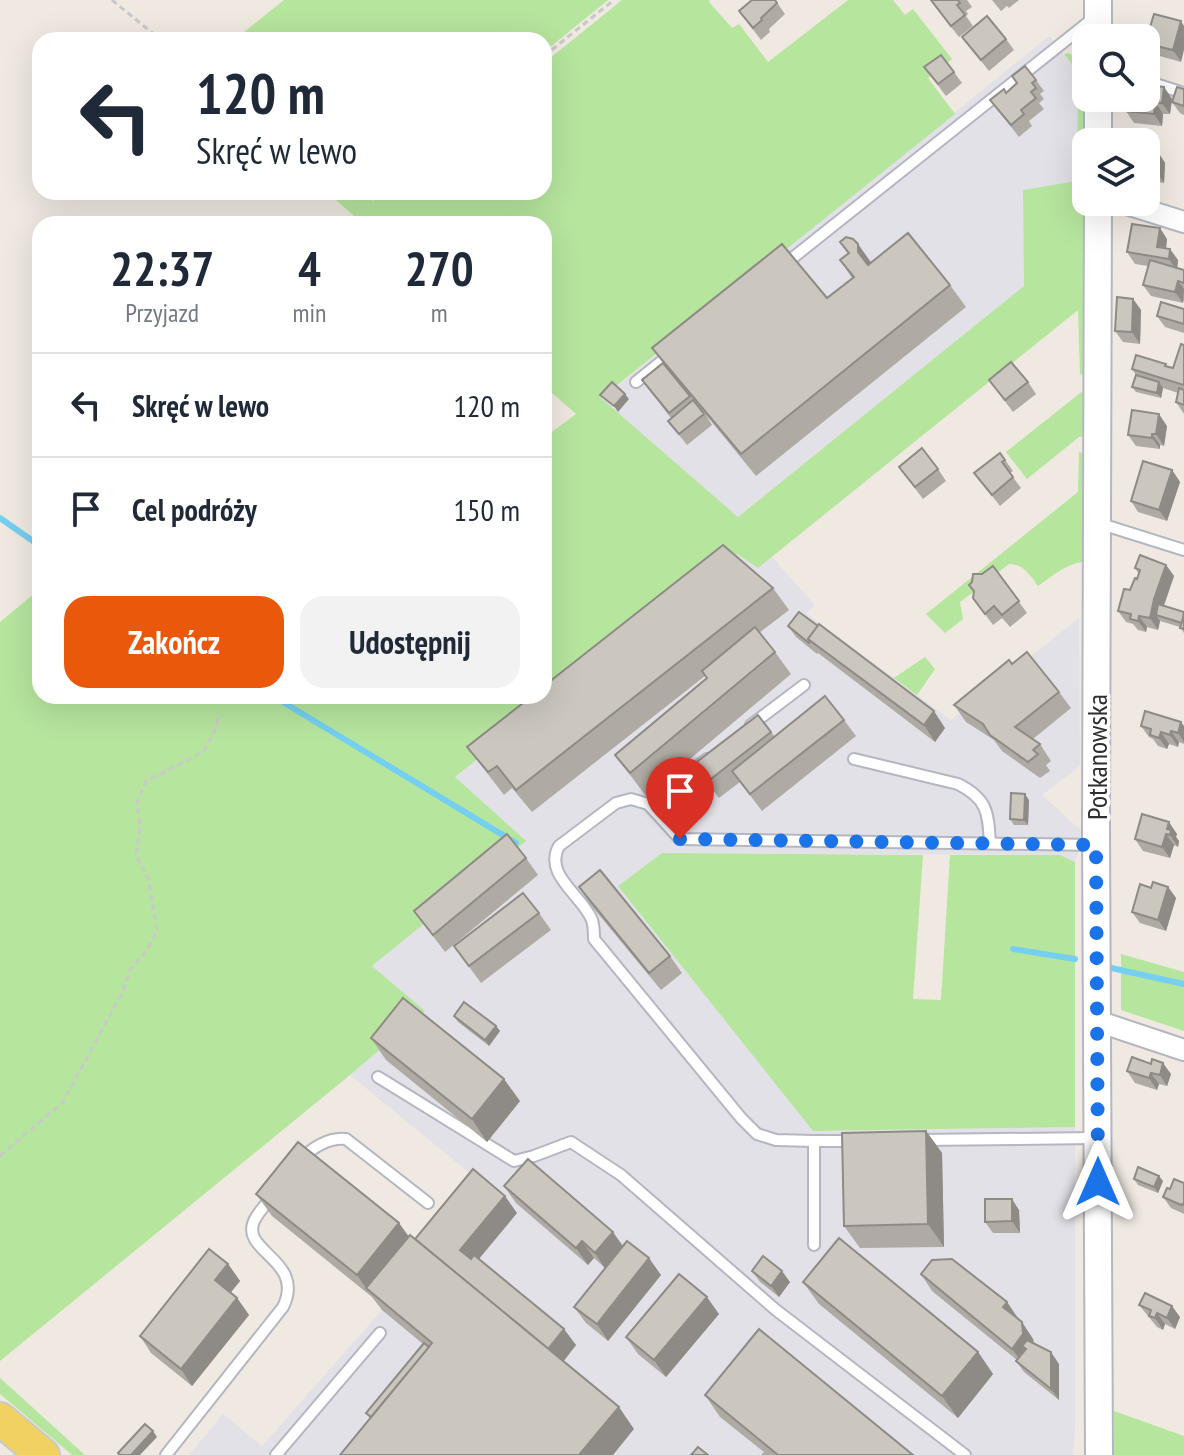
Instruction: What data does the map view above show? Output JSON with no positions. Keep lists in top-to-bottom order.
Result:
{
  "streets": {
    "street": ["Potkanowska"]
  },
  "page": {
    "turn": ["120 m", "Skręć w lewo"],
    "eta": [
      "22:37",
      "Przyjazd",
      "4",
      "min",
      "270",
      "m"
    ],
    "list": [
      {
        "name": "Skręć w lewo",
        "value": "120 m"
      },
      {
        "name": "Cel podróży",
        "value": "150 m"
      }
    ],
    "buttons": ["Zakończ", "Udostępnij"]
  }
}
